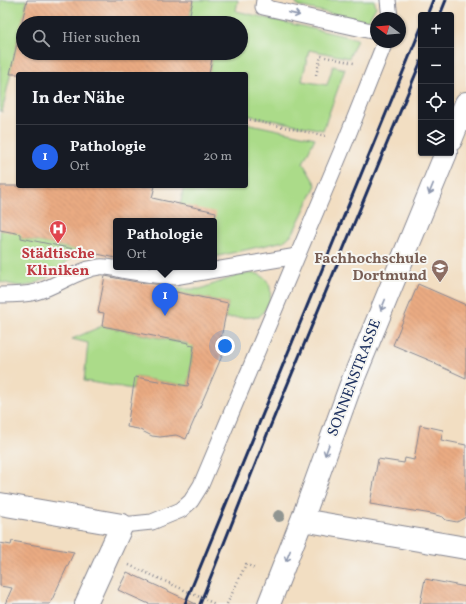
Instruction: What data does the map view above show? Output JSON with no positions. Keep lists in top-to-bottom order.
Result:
{
  "streets": {
    "street": ["SONNENSTRASSE"]
  },
  "one_way": ["SONNENSTRASSE"],
  "places": {
    "hospital": ["Städtische Kliniken"],
    "school or university": ["Fachhochschule Dortmund"]
  },
  "north": "left",
  "page": {
    "map_buttons": ["+", "−"],
    "search": "Hier suchen",
    "heading": "In der Nähe",
    "list": [
      {
        "mark": "1",
        "name": "Pathologie",
        "note": "Ort",
        "value": "20 m"
      }
    ],
    "popup": ["Pathologie", "Ort"],
    "pins": "1"
  }
}
